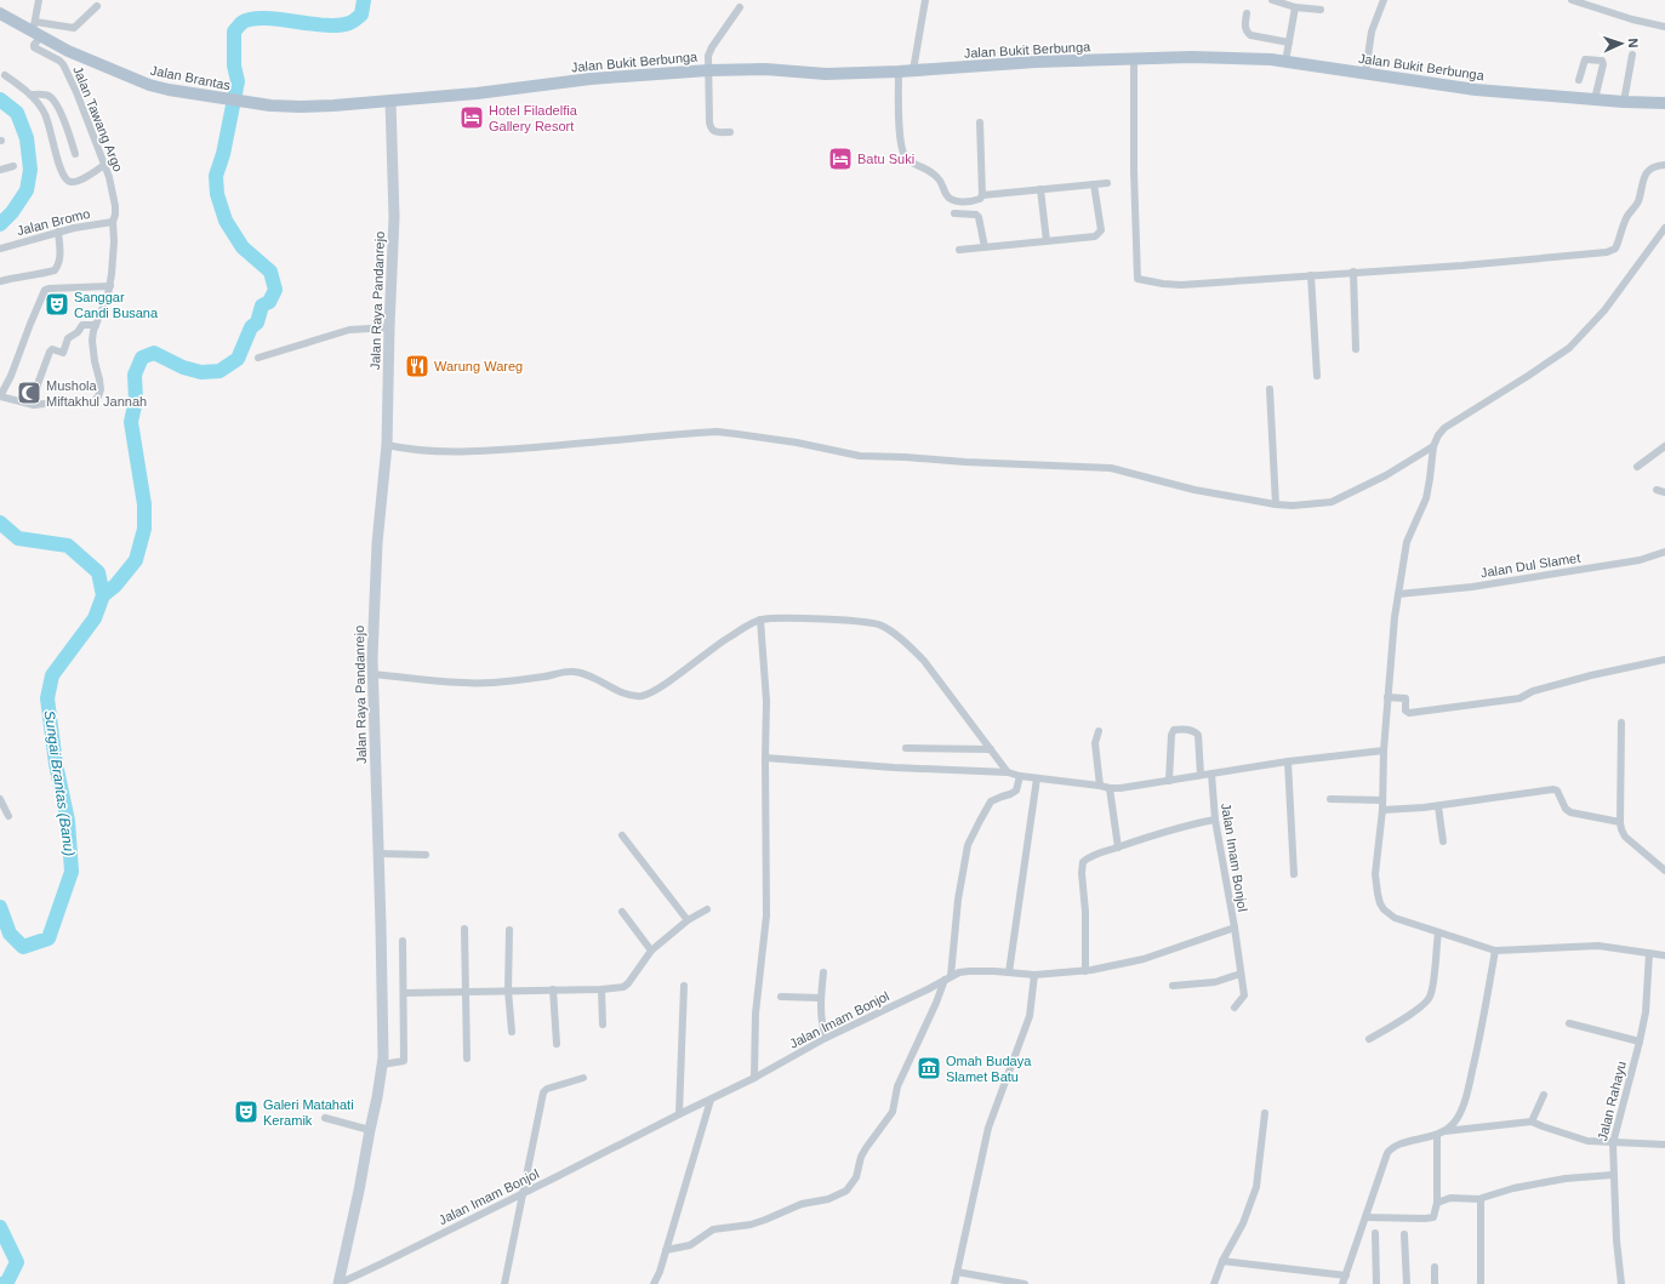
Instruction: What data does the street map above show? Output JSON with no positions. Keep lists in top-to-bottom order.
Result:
{
  "streets": {
    "main road": ["Jalan Bukit Berbunga", "Jalan Brantas", "Jalan Raya Pandanrejo"],
    "street": [
      "Jalan Tawang Argo",
      "Jalan Bromo",
      "Jalan Dul Slamet",
      "Jalan Imam Bonjol",
      "Jalan Rahayu"
    ]
  },
  "crossings": [
    ["Jalan Bukit Berbunga", "Jalan Brantas"],
    ["Jalan Bukit Berbunga", "Jalan Raya Pandanrejo"],
    ["Jalan Brantas", "Jalan Tawang Argo"],
    ["Jalan Brantas", "Jalan Raya Pandanrejo"],
    ["Jalan Tawang Argo", "Jalan Bromo"],
    ["Jalan Raya Pandanrejo", "Jalan Imam Bonjol"]
  ],
  "water": ["Sungai Brantas (Banu)"],
  "places": {
    "hotel": ["Hotel Filadelfia Gallery Resort", "Batu Suki"],
    "theatre": ["Sanggar Candi Busana", "Galeri Matahati Keramik"],
    "restaurant": ["Warung Wareg"],
    "mosque": ["Mushola Miftakhul Jannah"],
    "museum": ["Omah Budaya Slamet Batu"]
  },
  "north": "right"
}
